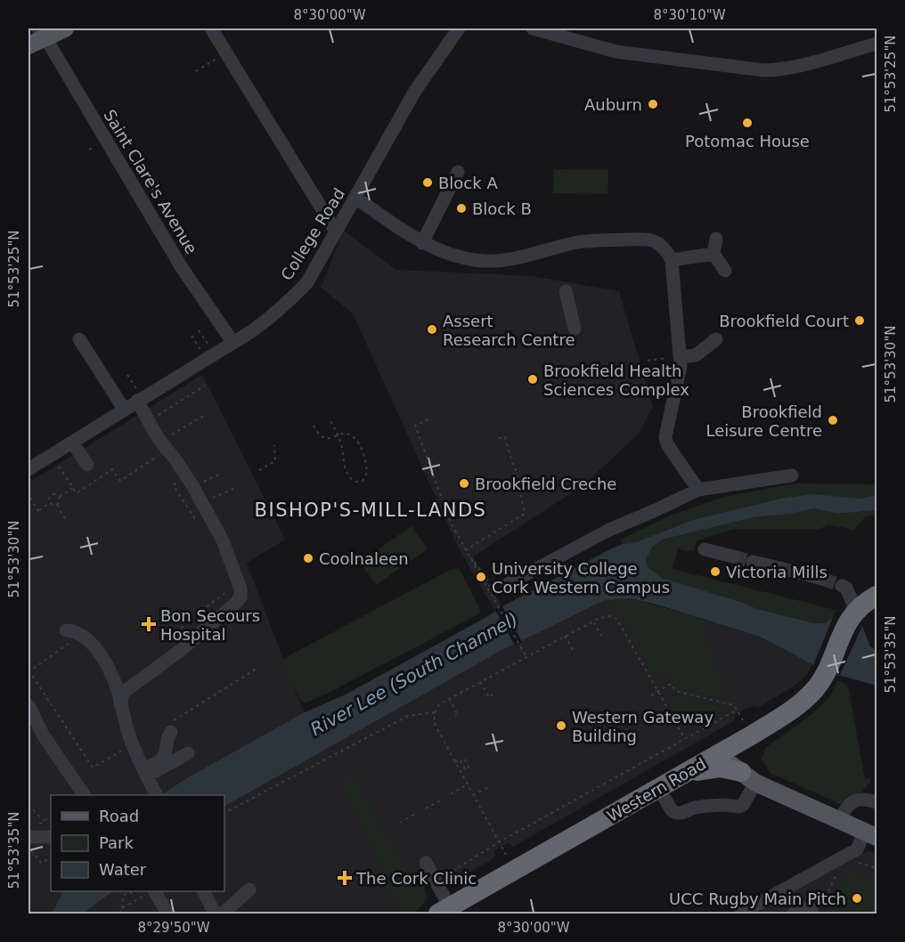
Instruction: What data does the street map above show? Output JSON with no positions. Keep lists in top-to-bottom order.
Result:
{
  "streets": {
    "highway": ["Western Road"],
    "street": ["Saint Clare's Avenue", "College Road"]
  },
  "crossings": [
    ["Saint Clare's Avenue", "College Road"]
  ],
  "districts": ["BISHOP'S-MILL-LANDS"],
  "water": ["River Lee (South Channel)"],
  "places": {
    "other": [
      "Auburn",
      "Potomac House",
      "Block A",
      "Block B",
      "Brookfield Court",
      "Assert Research Centre",
      "Brookfield Health Sciences Complex",
      "Brookfield Leisure Centre",
      "Brookfield Creche",
      "Coolnaleen",
      "Victoria Mills",
      "University College Cork Western Campus",
      "Western Gateway Building",
      "UCC Rugby Main Pitch"
    ],
    "health": ["Bon Secours Hospital", "The Cork Clinic"]
  },
  "legend": ["Road", "Park", "Water"],
  "coordinates": [
    "8°30'00\"W",
    "8°30'10\"W",
    "51°53'25\"N",
    "51°53'30\"N",
    "51°53'35\"N",
    "8°29'50\"W"
  ]
}
